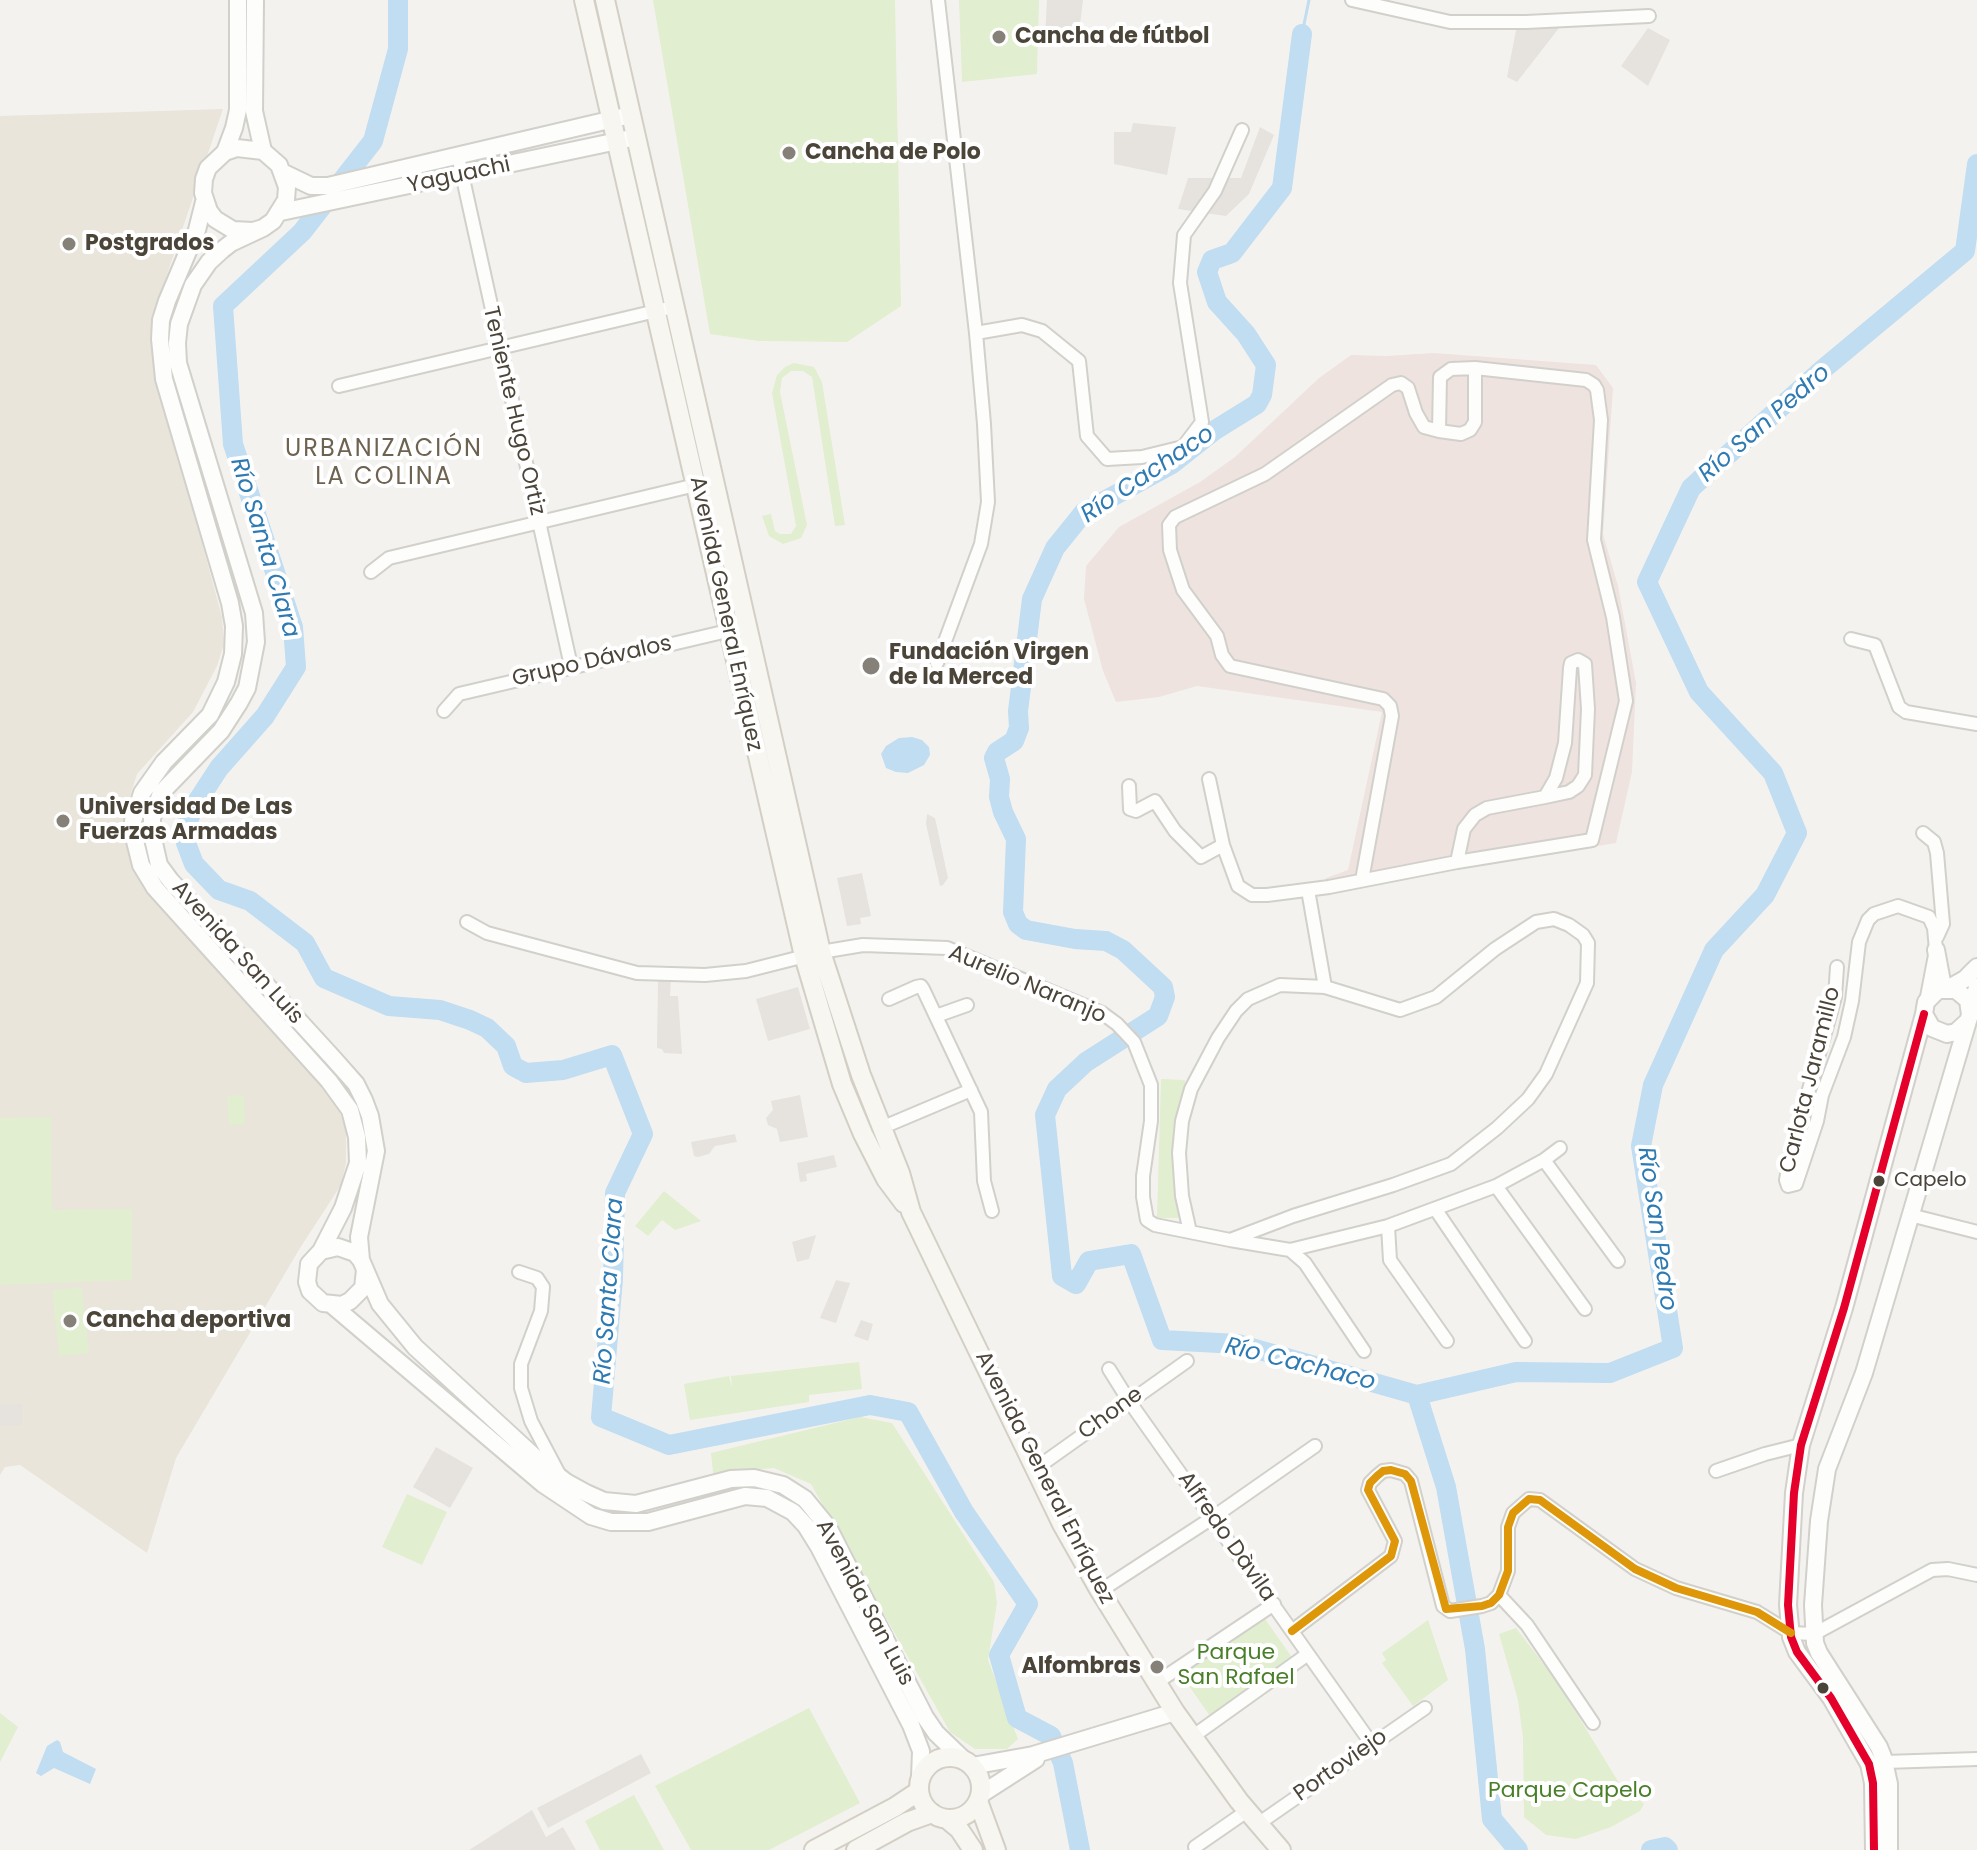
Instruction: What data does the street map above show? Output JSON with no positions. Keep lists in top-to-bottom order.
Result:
{
  "streets": {
    "main road": ["Avenida General Enríquez"],
    "street": [
      "Yaguachi",
      "Teniente Hugo Ortiz",
      "Grupo Dávalos",
      "Avenida San Luis",
      "Aurelio Naranjo",
      "Carlota Jaramillo",
      "Chone",
      "Alfredo Dàvila",
      "Portoviejo"
    ]
  },
  "crossings": [
    ["Yaguachi", "Teniente Hugo Ortiz"],
    ["Yaguachi", "Avenida General Enríquez"],
    ["Yaguachi", "Avenida San Luis"],
    ["Teniente Hugo Ortiz", "Grupo Dávalos"],
    ["Avenida General Enríquez", "Grupo Dávalos"],
    ["Avenida General Enríquez", "Aurelio Naranjo"],
    ["Avenida General Enríquez", "Chone"],
    ["Avenida General Enríquez", "Portoviejo"],
    ["Chone", "Alfredo Dàvila"],
    ["Alfredo Dàvila", "Portoviejo"]
  ],
  "districts": ["URBANIZACIÓN LA COLINA"],
  "water": ["Río San Pedro", "Río Cachaco", "Río Santa Clara"],
  "parks": ["Parque San Rafael", "Parque Capelo"],
  "places": [
    "Cancha de fútbol",
    "Cancha de Polo",
    "Postgrados",
    "Fundación Virgen de la Merced",
    "Universidad De Las Fuerzas Armadas",
    "Capelo",
    "Cancha deportiva",
    "Alfombras"
  ]
}
